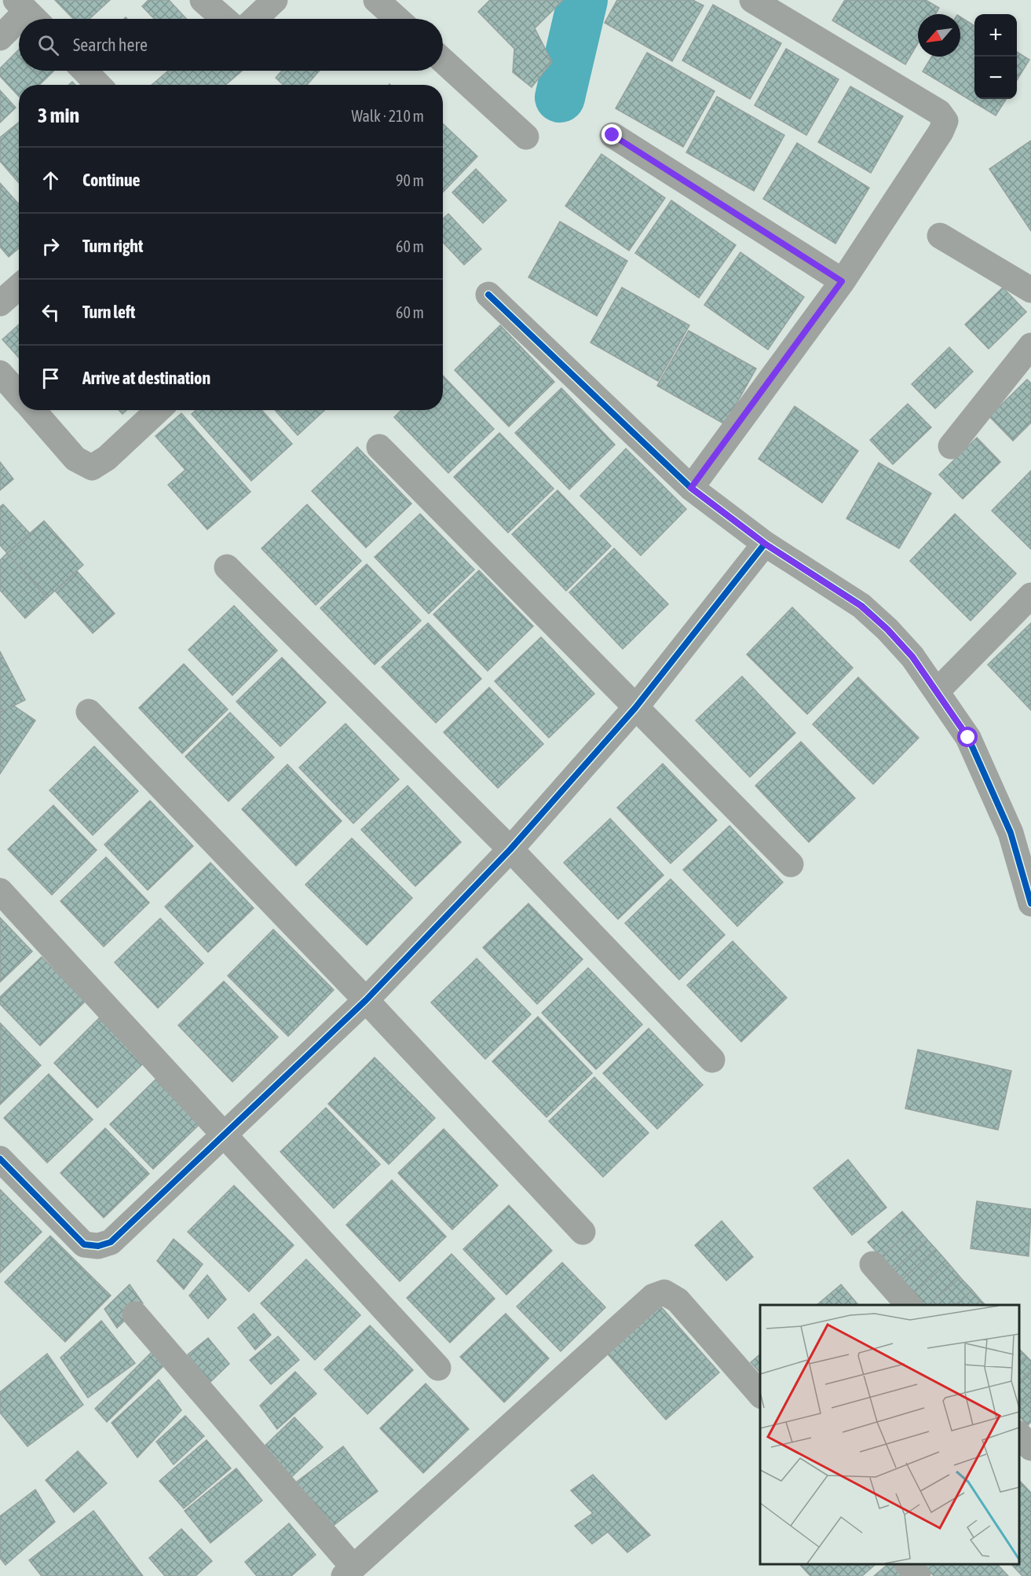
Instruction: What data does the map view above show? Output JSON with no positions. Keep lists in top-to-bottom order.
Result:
{
  "north": "bottom left",
  "page": {
    "map_buttons": ["+", "−"],
    "search": "Search here",
    "heading": ["3 min", "Walk · 210 m"],
    "list": [
      ["Continue", "90 m"],
      ["Turn right", "60 m"],
      ["Turn left", "60 m"],
      "Arrive at destination"
    ]
  }
}
